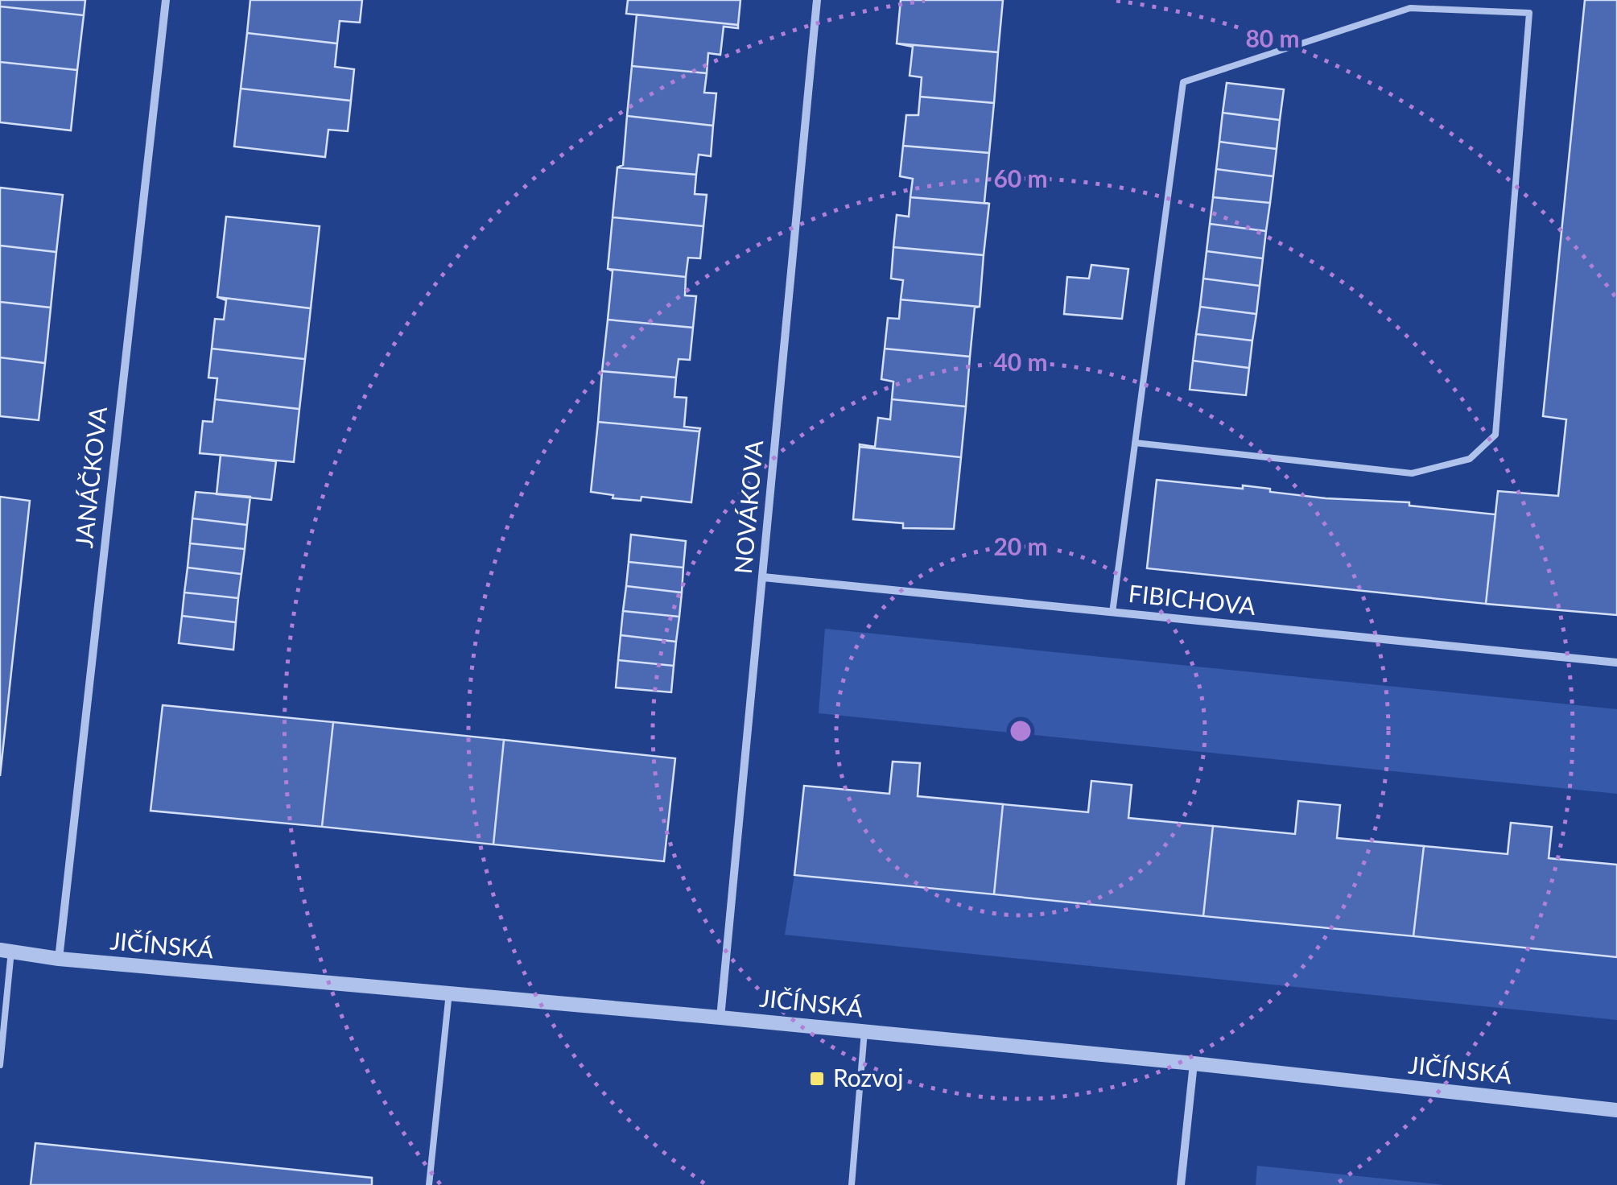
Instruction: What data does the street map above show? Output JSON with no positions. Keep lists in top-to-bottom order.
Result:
{
  "streets": {
    "street": [
      "JANÁČKOVA",
      "NOVÁKOVA",
      "FIBICHOVA",
      "JIČÍNSKÁ"
    ]
  },
  "crossings": [
    ["JANÁČKOVA", "JIČÍNSKÁ"],
    ["NOVÁKOVA", "FIBICHOVA"],
    ["NOVÁKOVA", "JIČÍNSKÁ"]
  ],
  "places": {
    "transit": ["Rozvoj"]
  },
  "rings": [
    "80 m",
    "60 m",
    "40 m",
    "20 m"
  ]
}
